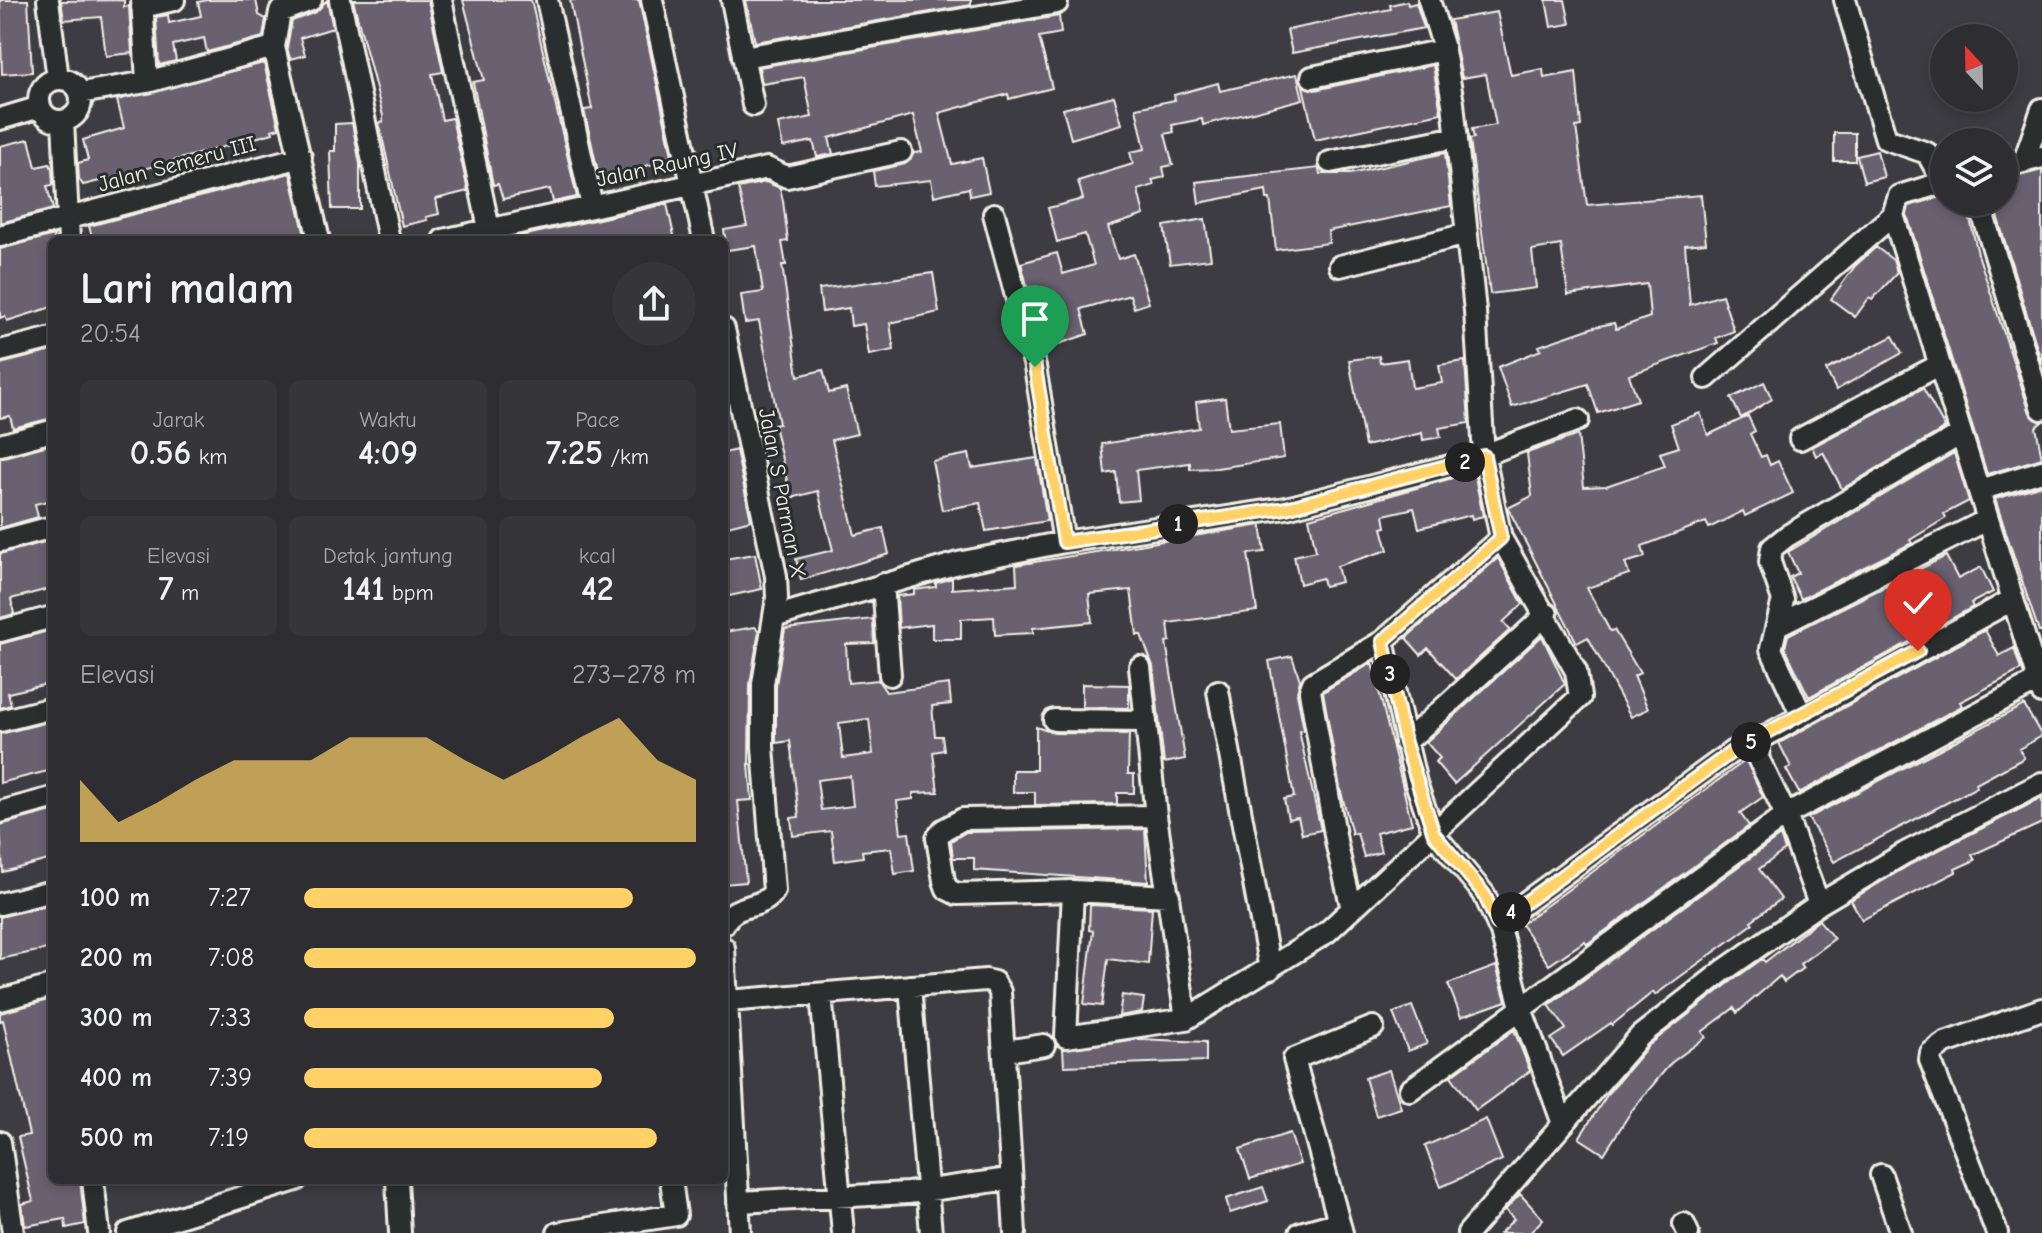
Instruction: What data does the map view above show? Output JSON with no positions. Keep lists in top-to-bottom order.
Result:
{
  "streets": {
    "street": ["Jalan Semeru III", "Jalan Raung IV", "Jalan S Parman X"]
  },
  "north": "top",
  "page": {
    "heading": ["Lari malam", "20:54"],
    "stats": [
      ["Jarak", "0.56 km"],
      ["Waktu", "4:09"],
      ["Pace", "7:25 /km"],
      ["Elevasi", "7 m"],
      ["Detak jantung", "141 bpm"],
      ["kcal", "42"]
    ],
    "pins": [
      "2",
      "1",
      "3",
      "5",
      "4"
    ],
    "chart": ["Elevasi", "273–278 m"],
    "list": [
      {
        "name": "100 m",
        "note": "7:27"
      },
      {
        "name": "200 m",
        "note": "7:08"
      },
      {
        "name": "300 m",
        "note": "7:33"
      },
      {
        "name": "400 m",
        "note": "7:39"
      },
      {
        "name": "500 m",
        "note": "7:19"
      }
    ]
  }
}
